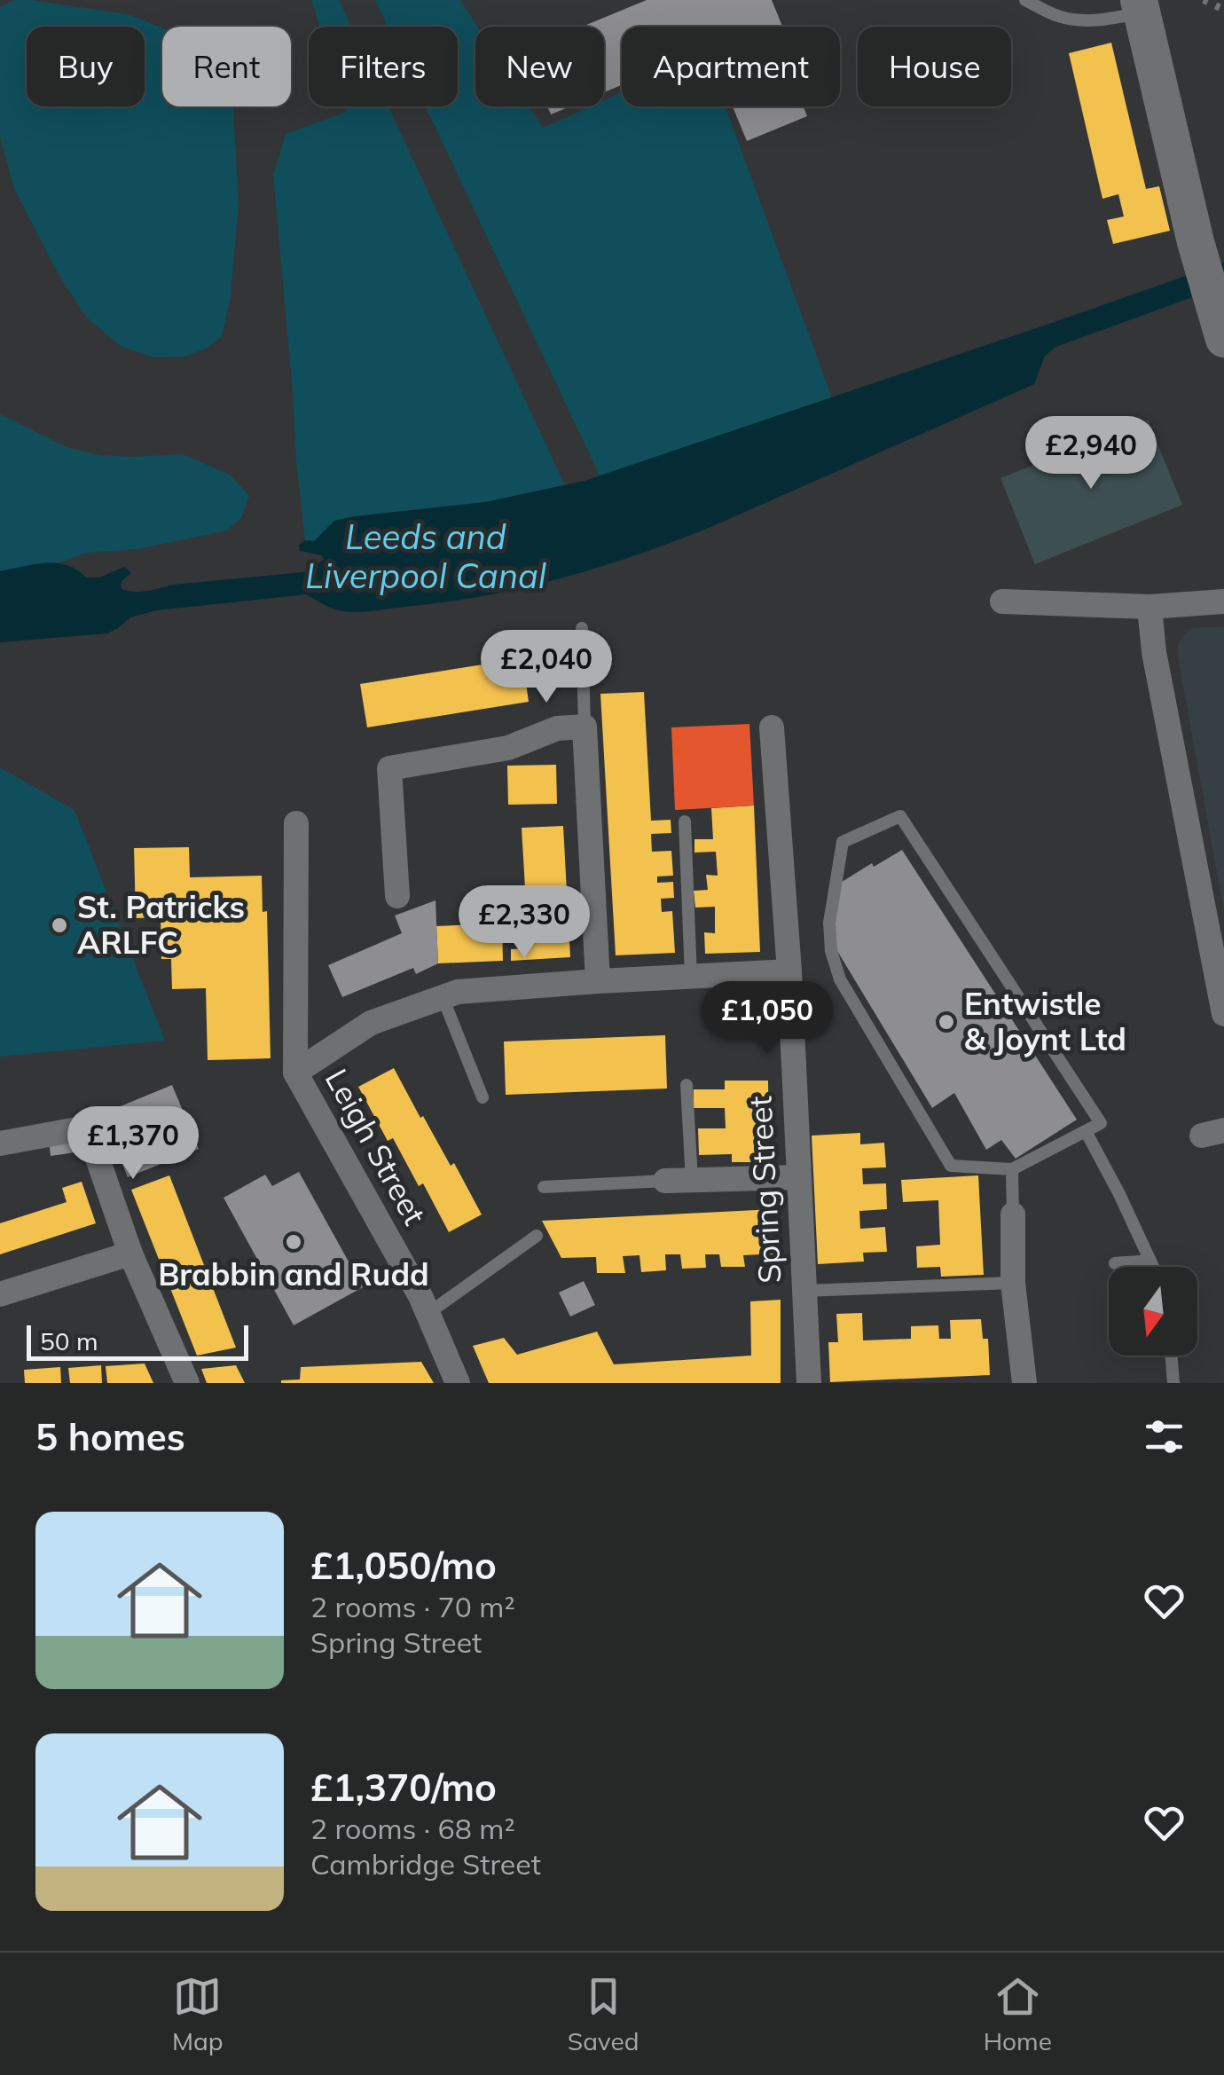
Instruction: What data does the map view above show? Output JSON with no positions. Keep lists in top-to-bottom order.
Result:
{
  "streets": {
    "street": ["Leigh Street", "Spring Street"]
  },
  "water": ["Leeds and Liverpool Canal"],
  "places": ["St. Patricks ARLFC", "Entwistle & Joynt Ltd", "Brabbin and Rudd"],
  "scale_bar": "50 m",
  "north": "bottom",
  "page": {
    "chip": [
      "Buy",
      "Rent",
      "Filters",
      "New",
      "Apartment",
      "House"
    ],
    "price": [
      "£2,940",
      "£2,040",
      "£2,330",
      "£1,050",
      "£1,370"
    ],
    "scale": "50 m",
    "heading": "5 homes",
    "list": [
      {
        "name": "£1,050/mo",
        "note": "2 rooms · 70 m² · Spring Street"
      },
      {
        "name": "£1,370/mo",
        "note": "2 rooms · 68 m² · Cambridge Street"
      }
    ],
    "tabs": ["Map", "Saved", "Home"]
  }
}
